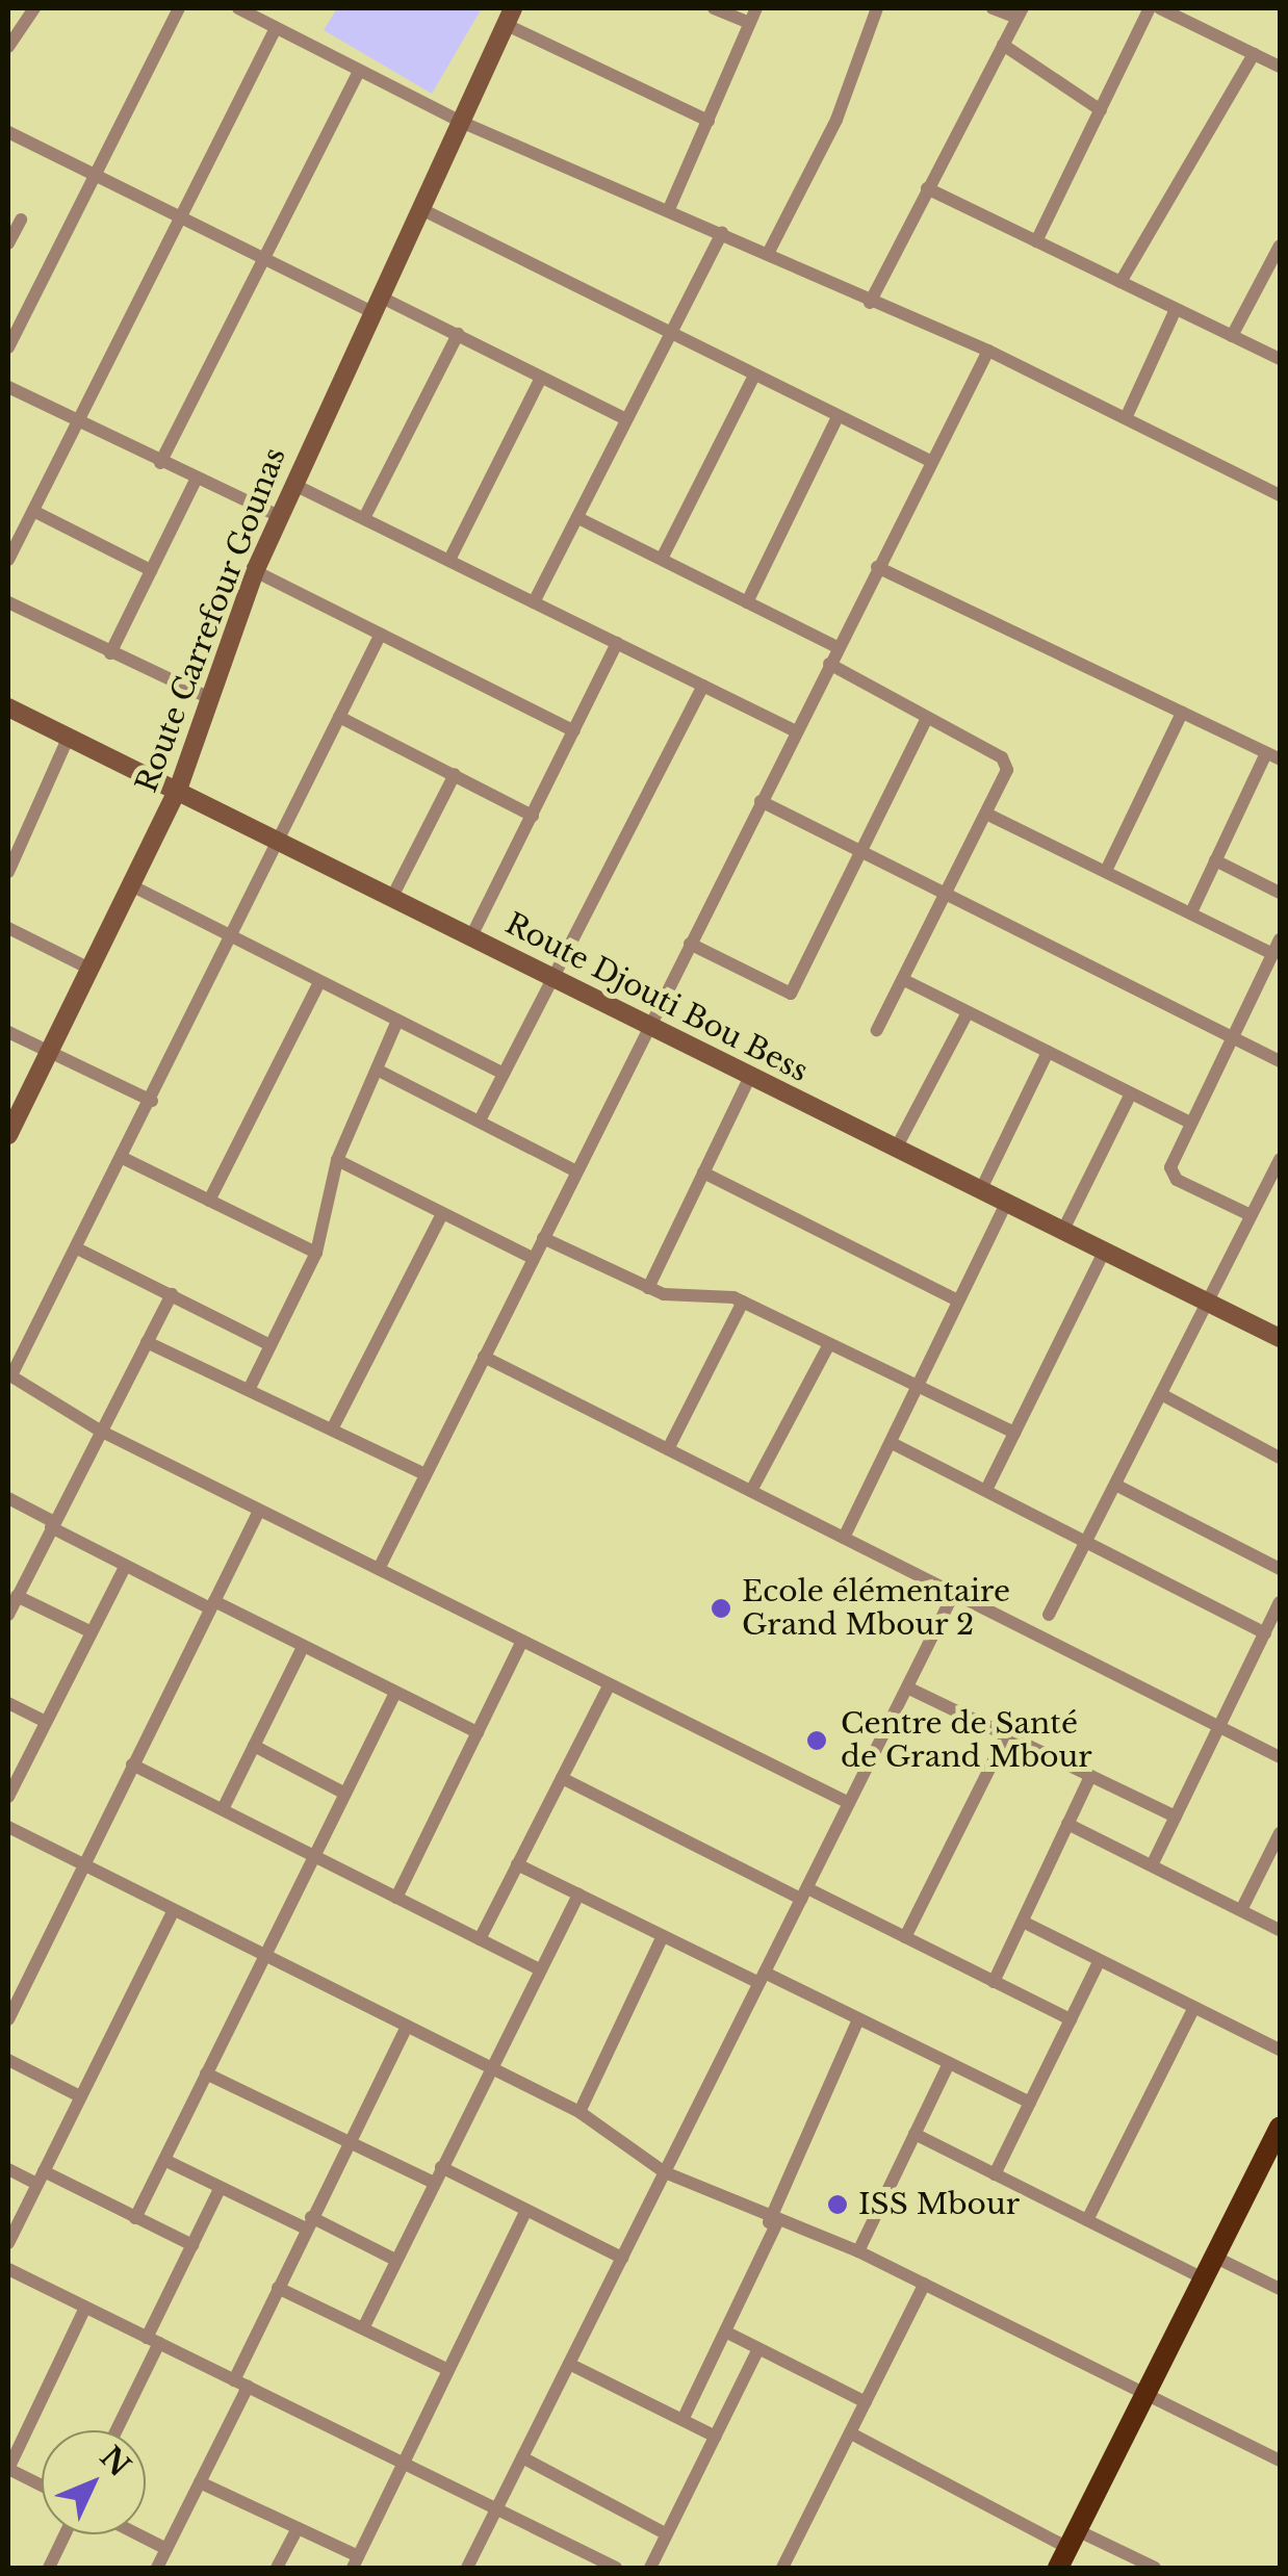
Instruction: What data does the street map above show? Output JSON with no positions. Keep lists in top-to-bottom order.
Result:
{
  "streets": {
    "main road": ["Route Carrefour Gounas", "Route Djouti Bou Bess"]
  },
  "crossings": [
    ["Route Carrefour Gounas", "Route Djouti Bou Bess"]
  ],
  "places": ["Ecole élémentaire Grand Mbour 2", "Centre de Santé de Grand Mbour", "ISS Mbour"],
  "north": "top right"
}
